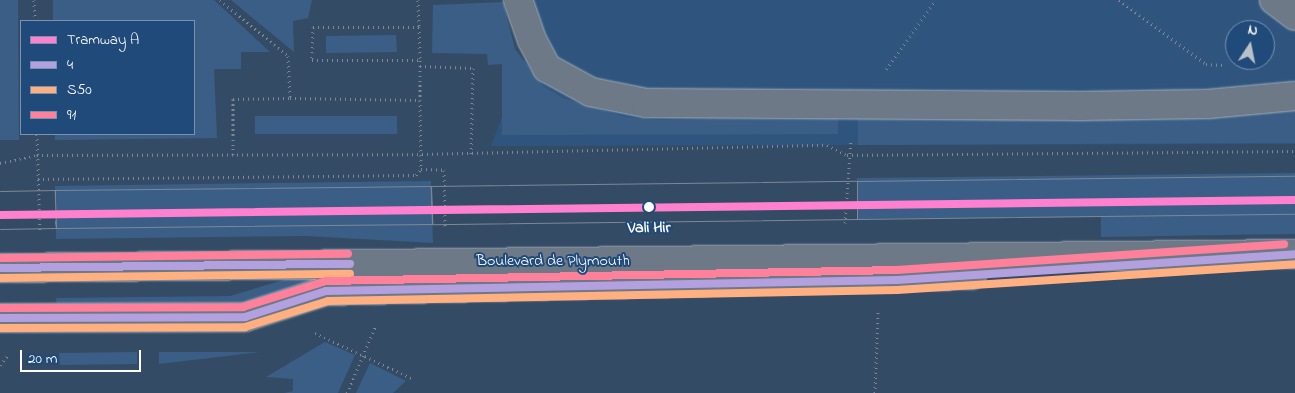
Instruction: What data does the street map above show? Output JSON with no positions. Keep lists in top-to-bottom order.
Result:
{
  "streets": {
    "main road": ["Boulevard de Plymouth"]
  },
  "places": ["Vali Hir"],
  "lines": [
    "tram line A",
    "transit line 91",
    "transit line 4",
    "transit line S50"
  ],
  "legend": [
    "Tramway A",
    "4",
    "S50",
    "91"
  ],
  "scale_bar": "20 m",
  "north": "top"
}
